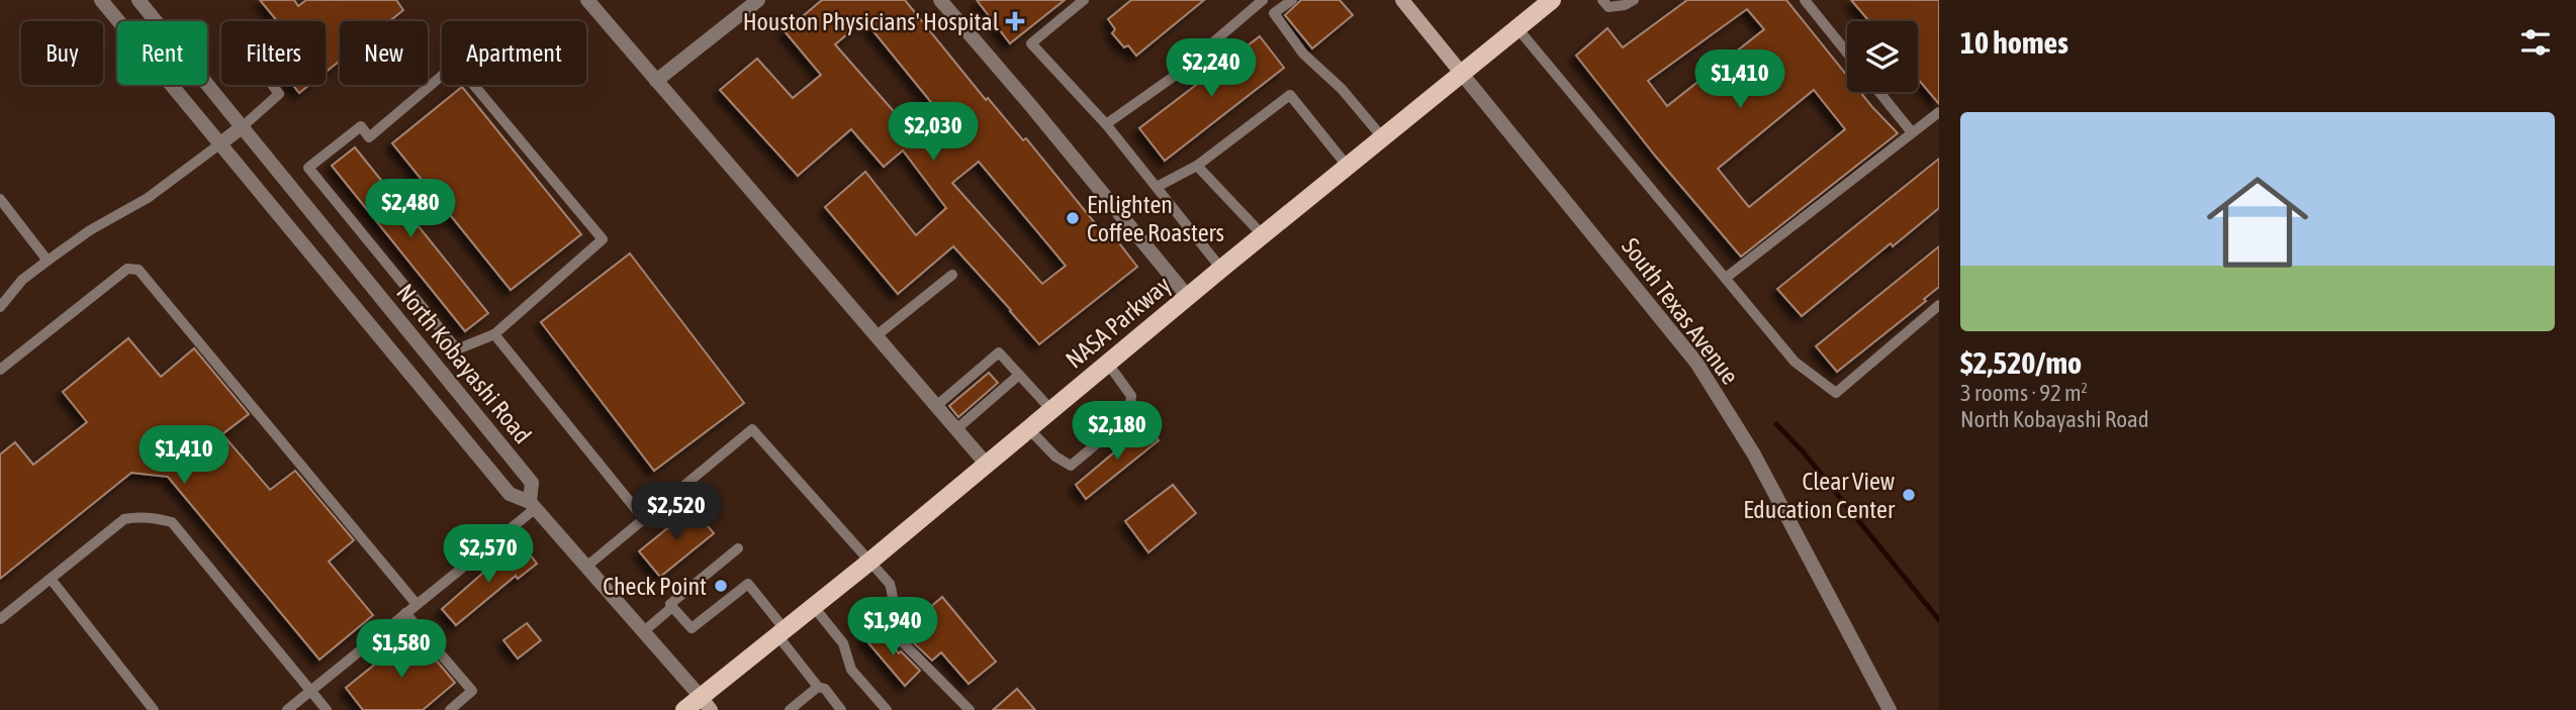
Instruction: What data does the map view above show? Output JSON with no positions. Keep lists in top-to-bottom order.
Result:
{
  "streets": {
    "main road": ["NASA Parkway"],
    "street": ["South Texas Avenue", "North Kobayashi Road"]
  },
  "crossings": [
    ["South Texas Avenue", "NASA Parkway"],
    ["NASA Parkway", "North Kobayashi Road"]
  ],
  "places": {
    "health": ["Houston Physicians' Hospital"],
    "other": ["Enlighten Coffee Roasters", "Clear View Education Center", "Check Point"]
  },
  "page": {
    "heading": "10 homes",
    "chip": [
      "Buy",
      "Rent",
      "Filters",
      "New",
      "Apartment"
    ],
    "price": [
      "$2,240",
      "$1,410",
      "$2,030",
      "$2,480",
      "$2,180",
      "$1,410",
      "$2,520",
      "$2,570",
      "$1,940",
      "$1,580"
    ],
    "list": [
      {
        "name": "$2,520/mo",
        "note": "3 rooms · 92 m² · North Kobayashi Road"
      }
    ]
  }
}
